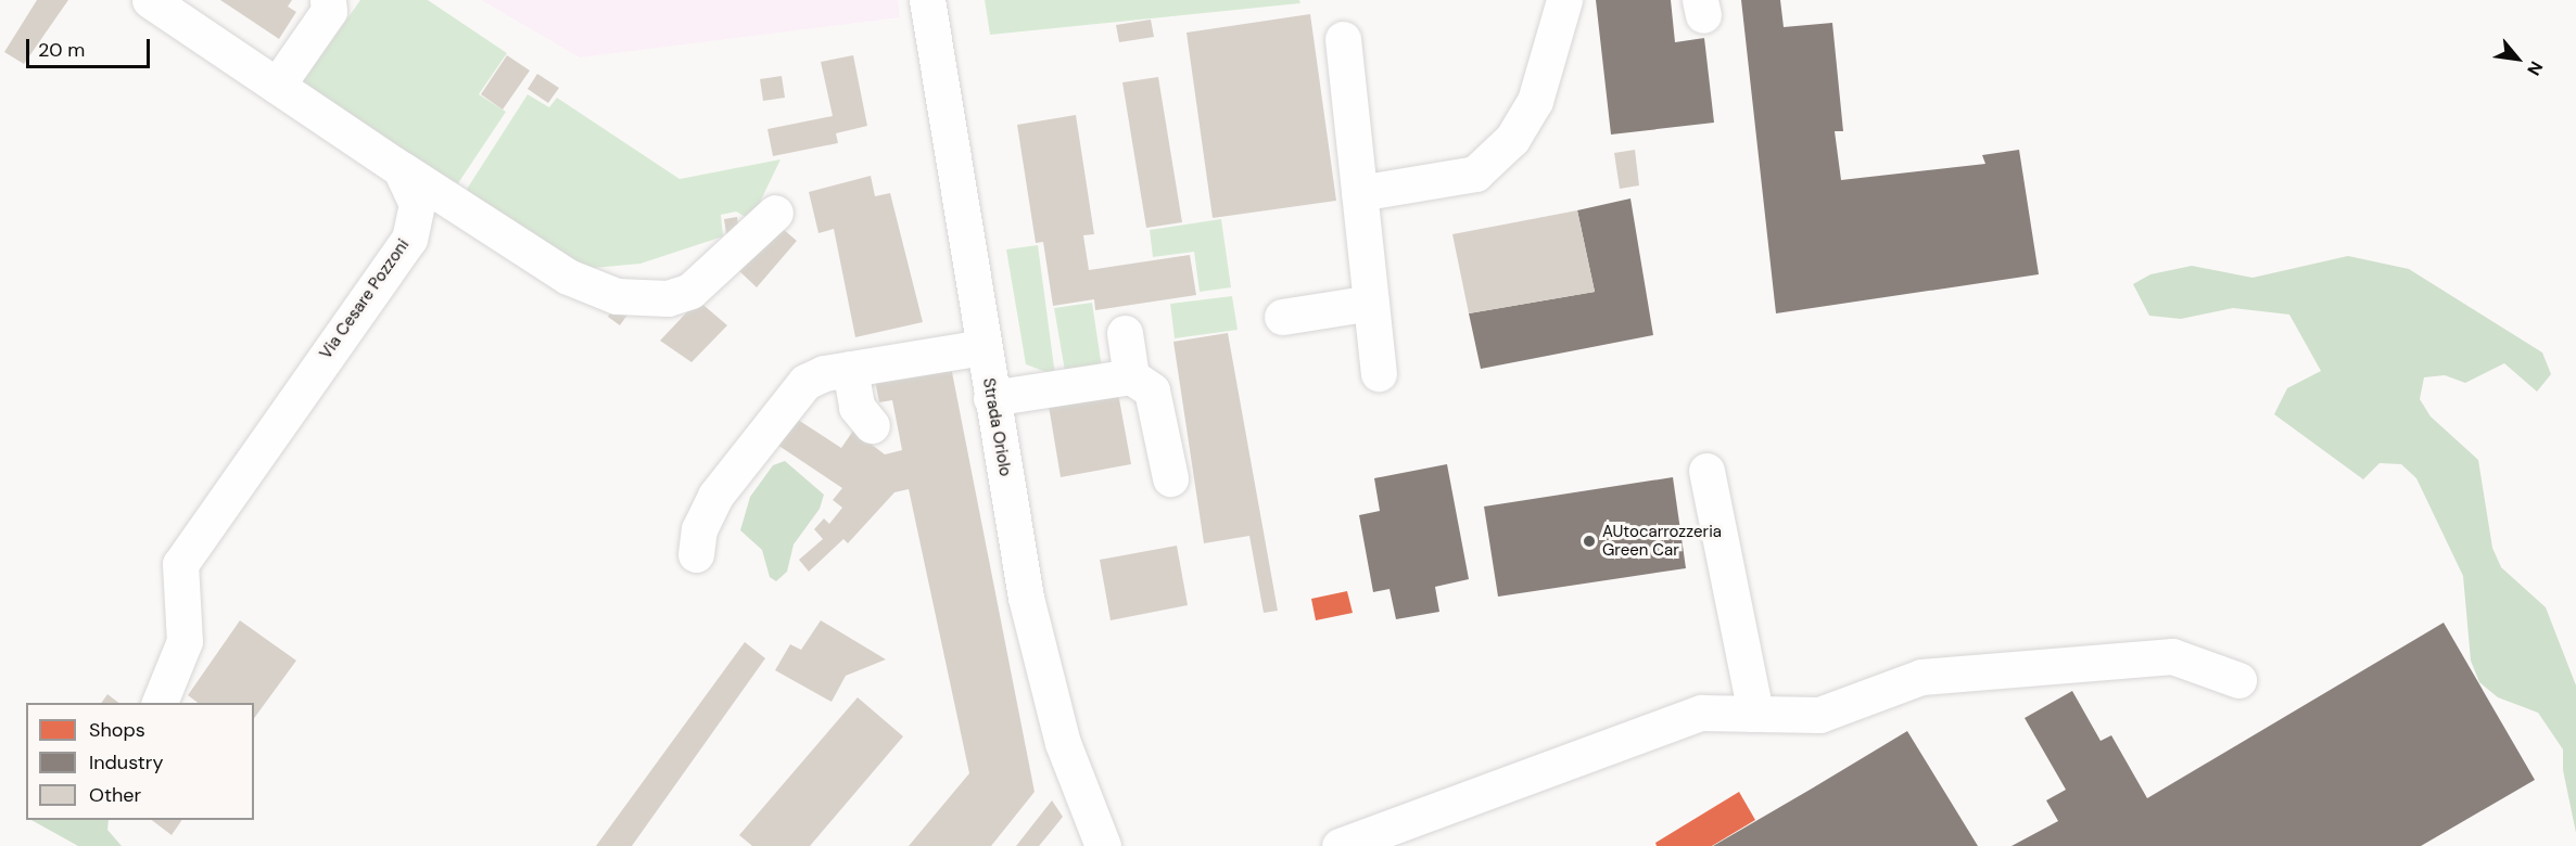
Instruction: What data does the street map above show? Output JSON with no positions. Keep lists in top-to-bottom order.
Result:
{
  "streets": {
    "street": ["Via Cesare Pozzoni", "Strada Oriolo"]
  },
  "places": ["AUtocarrozzeria Green Car"],
  "legend": ["Shops", "Industry", "Other"],
  "scale_bar": "20 m",
  "north": "bottom right"
}
